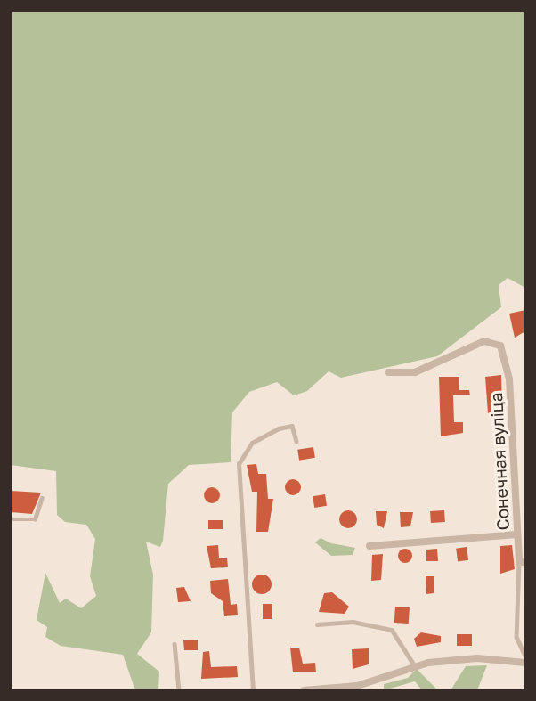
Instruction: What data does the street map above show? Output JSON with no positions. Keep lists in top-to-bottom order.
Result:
{
  "streets": {
    "street": ["Сонечная вуліца"]
  }
}
